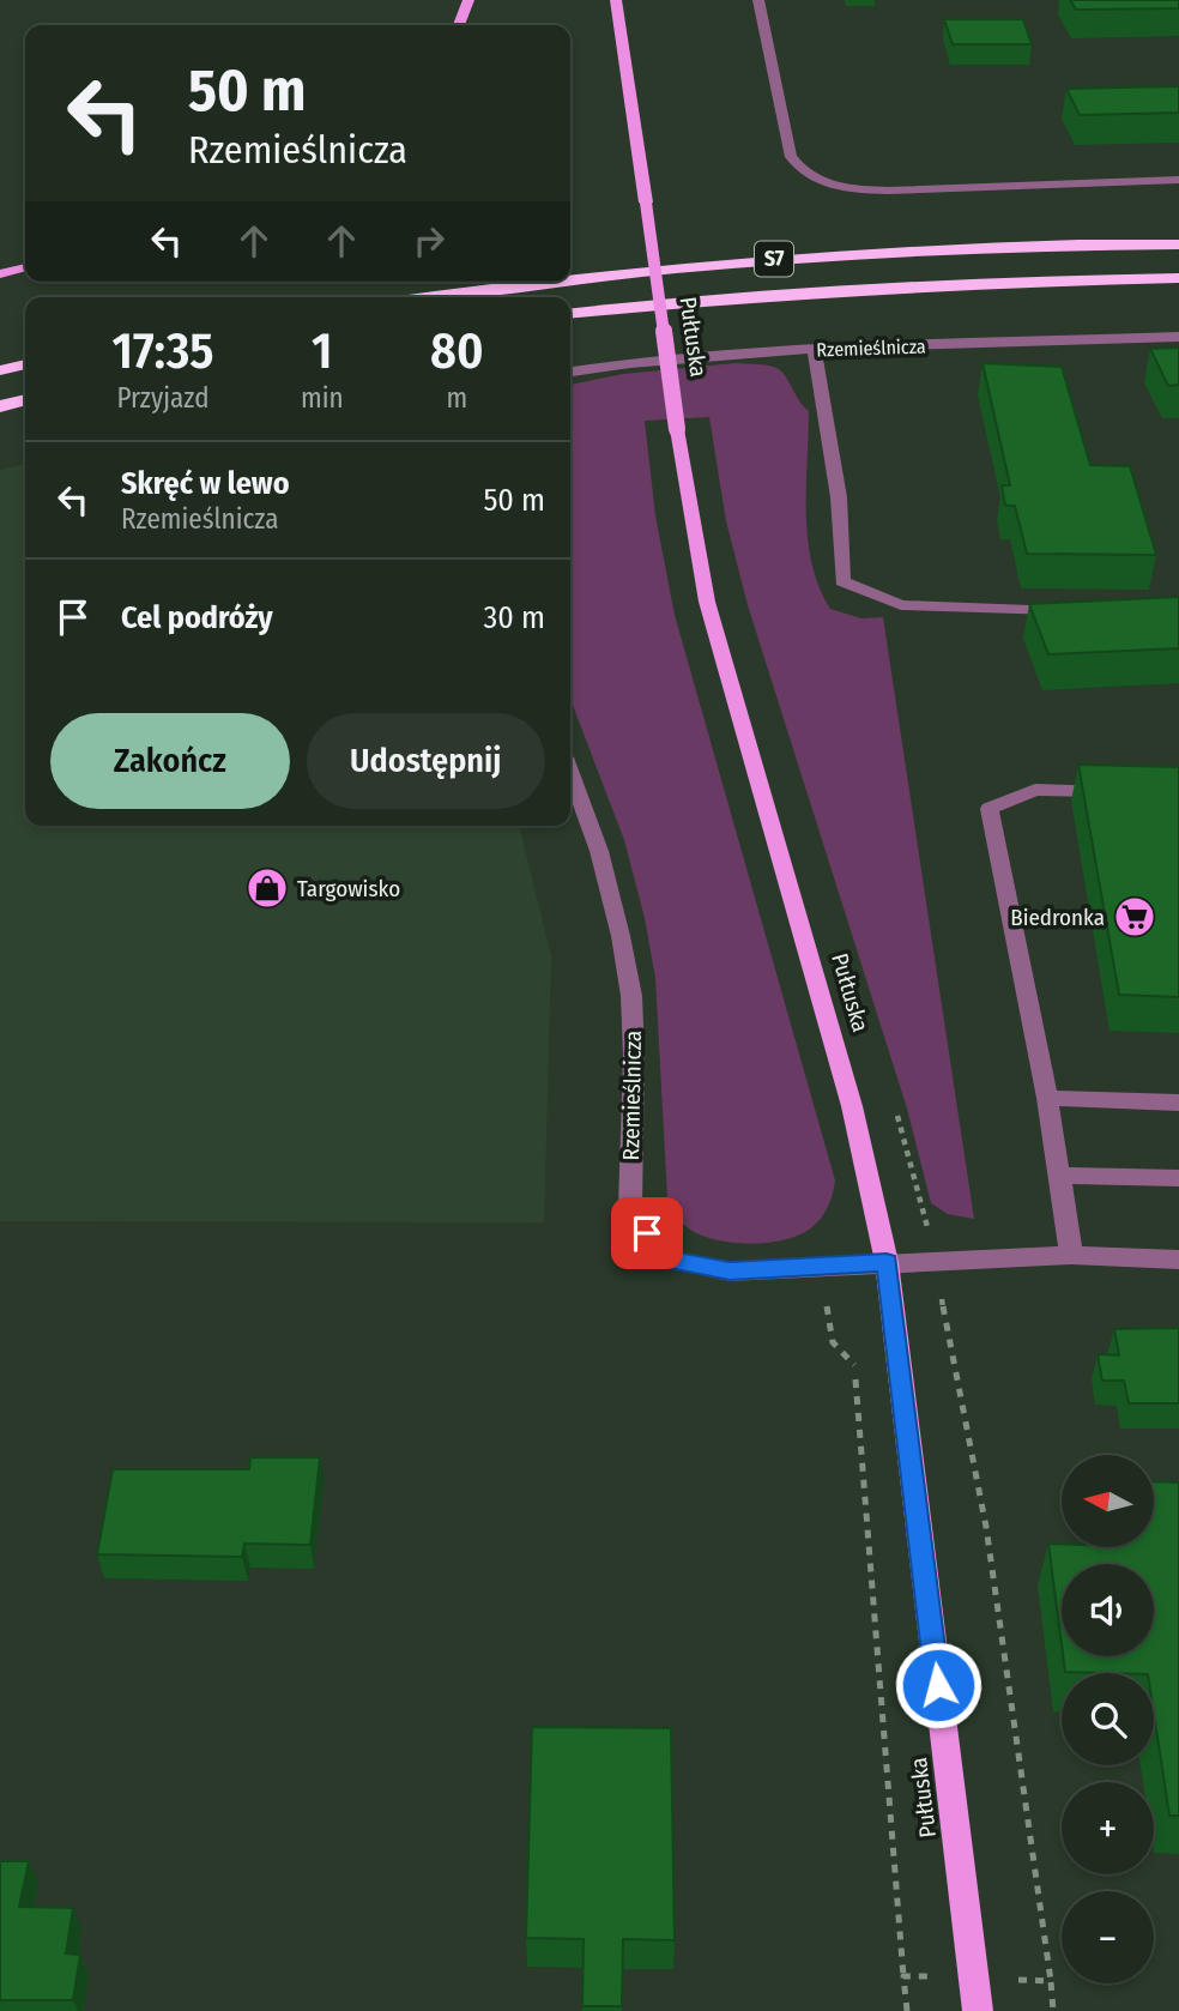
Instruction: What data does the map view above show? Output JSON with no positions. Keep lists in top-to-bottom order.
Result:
{
  "streets": {
    "highway": ["S7"],
    "main road": ["Pułtuska"],
    "street": ["Rzemieślnicza"]
  },
  "crossings": [
    ["Pułtuska", "Rzemieślnicza"]
  ],
  "places": {
    "shop": ["Targowisko"],
    "supermarket": ["Biedronka"]
  },
  "north": "left",
  "page": {
    "turn": ["50 m", "Rzemieślnicza"],
    "eta": [
      "17:35",
      "Przyjazd",
      "1",
      "min",
      "80",
      "m"
    ],
    "list": [
      {
        "name": "Skręć w lewo",
        "note": "Rzemieślnicza",
        "value": "50 m"
      },
      {
        "name": "Cel podróży",
        "value": "30 m"
      }
    ],
    "buttons": ["Zakończ", "Udostępnij"],
    "map_buttons": ["+", "−"]
  }
}
